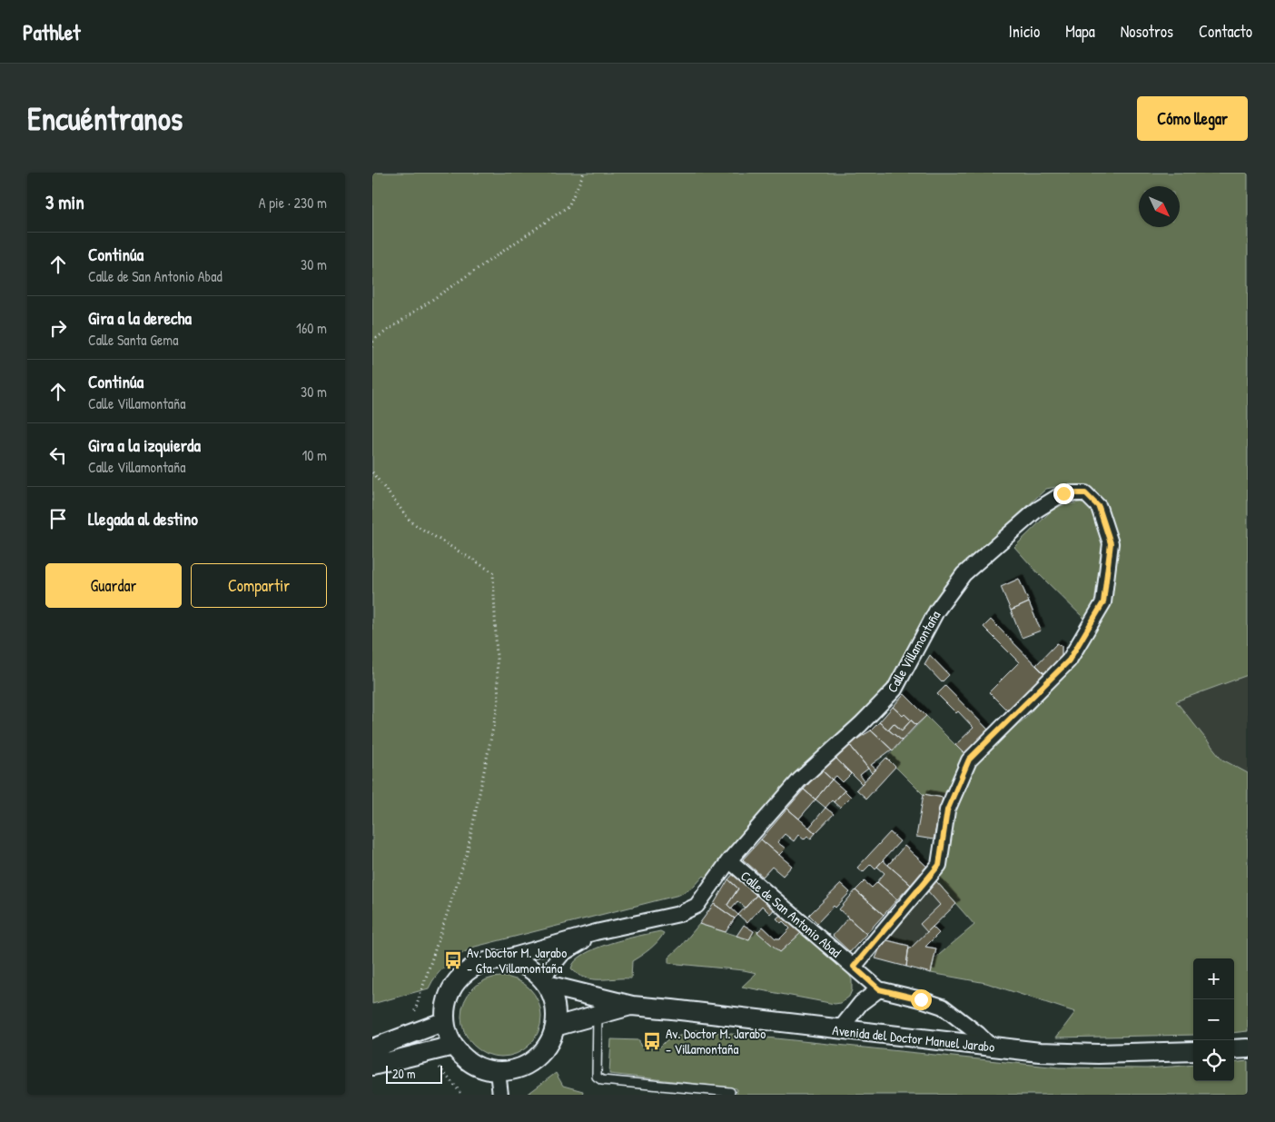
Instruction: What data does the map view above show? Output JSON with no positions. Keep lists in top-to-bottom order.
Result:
{
  "streets": {
    "street": ["Calle Villamontaña", "Calle de San Antonio Abad", "Avenida del Doctor Manuel Jarabo"]
  },
  "crossings": [
    ["Calle Villamontaña", "Calle de San Antonio Abad"],
    ["Calle Villamontaña", "Avenida del Doctor Manuel Jarabo"],
    ["Calle de San Antonio Abad", "Avenida del Doctor Manuel Jarabo"]
  ],
  "places": {
    "bus stop": ["Av. Doctor M. Jarabo - Gta. Villamontaña", "Av. Doctor M. Jarabo - Villamontaña"]
  },
  "scale_bar": "20 m",
  "north": "bottom right",
  "page": {
    "header": "Pathlet",
    "nav": [
      "Inicio",
      "Mapa",
      "Nosotros",
      "Contacto"
    ],
    "buttons": [
      "Cómo llegar",
      ["Guardar", "Compartir"]
    ],
    "title": "Encuéntranos",
    "heading": ["3 min", "A pie · 230 m"],
    "list": [
      ["Continúa", "Calle de San Antonio Abad", "30 m"],
      ["Gira a la derecha", "Calle Santa Gema", "160 m"],
      ["Continúa", "Calle Villamontaña", "30 m"],
      ["Gira a la izquierda", "Calle Villamontaña", "10 m"],
      "Llegada al destino"
    ],
    "map_buttons": ["+", "−"],
    "scale": "20 m"
  }
}
